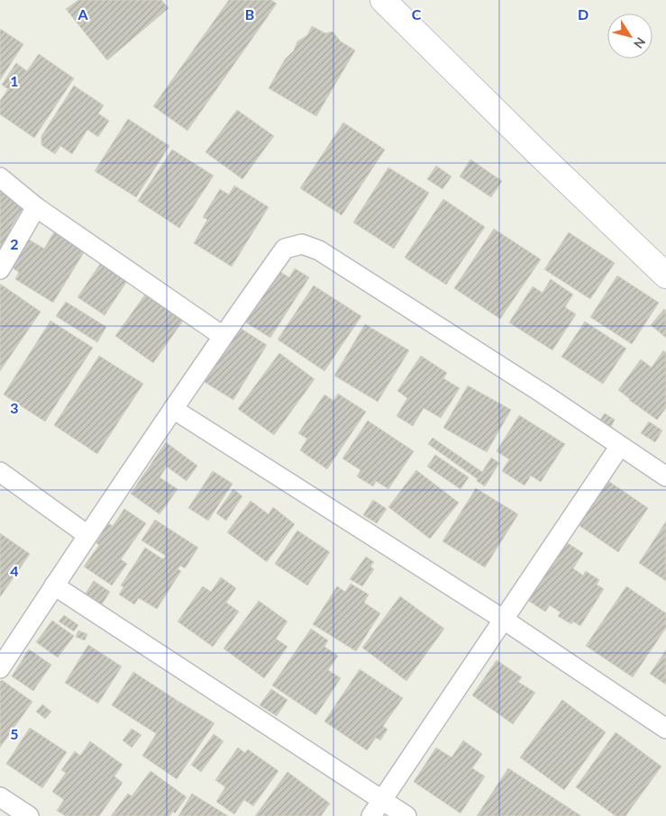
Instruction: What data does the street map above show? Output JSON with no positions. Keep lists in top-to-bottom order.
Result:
{
  "north": "bottom right",
  "grid": {
    "columns": [
      "A",
      "B",
      "C",
      "D"
    ],
    "rows": [
      "1",
      "2",
      "3",
      "4",
      "5"
    ]
  }
}
